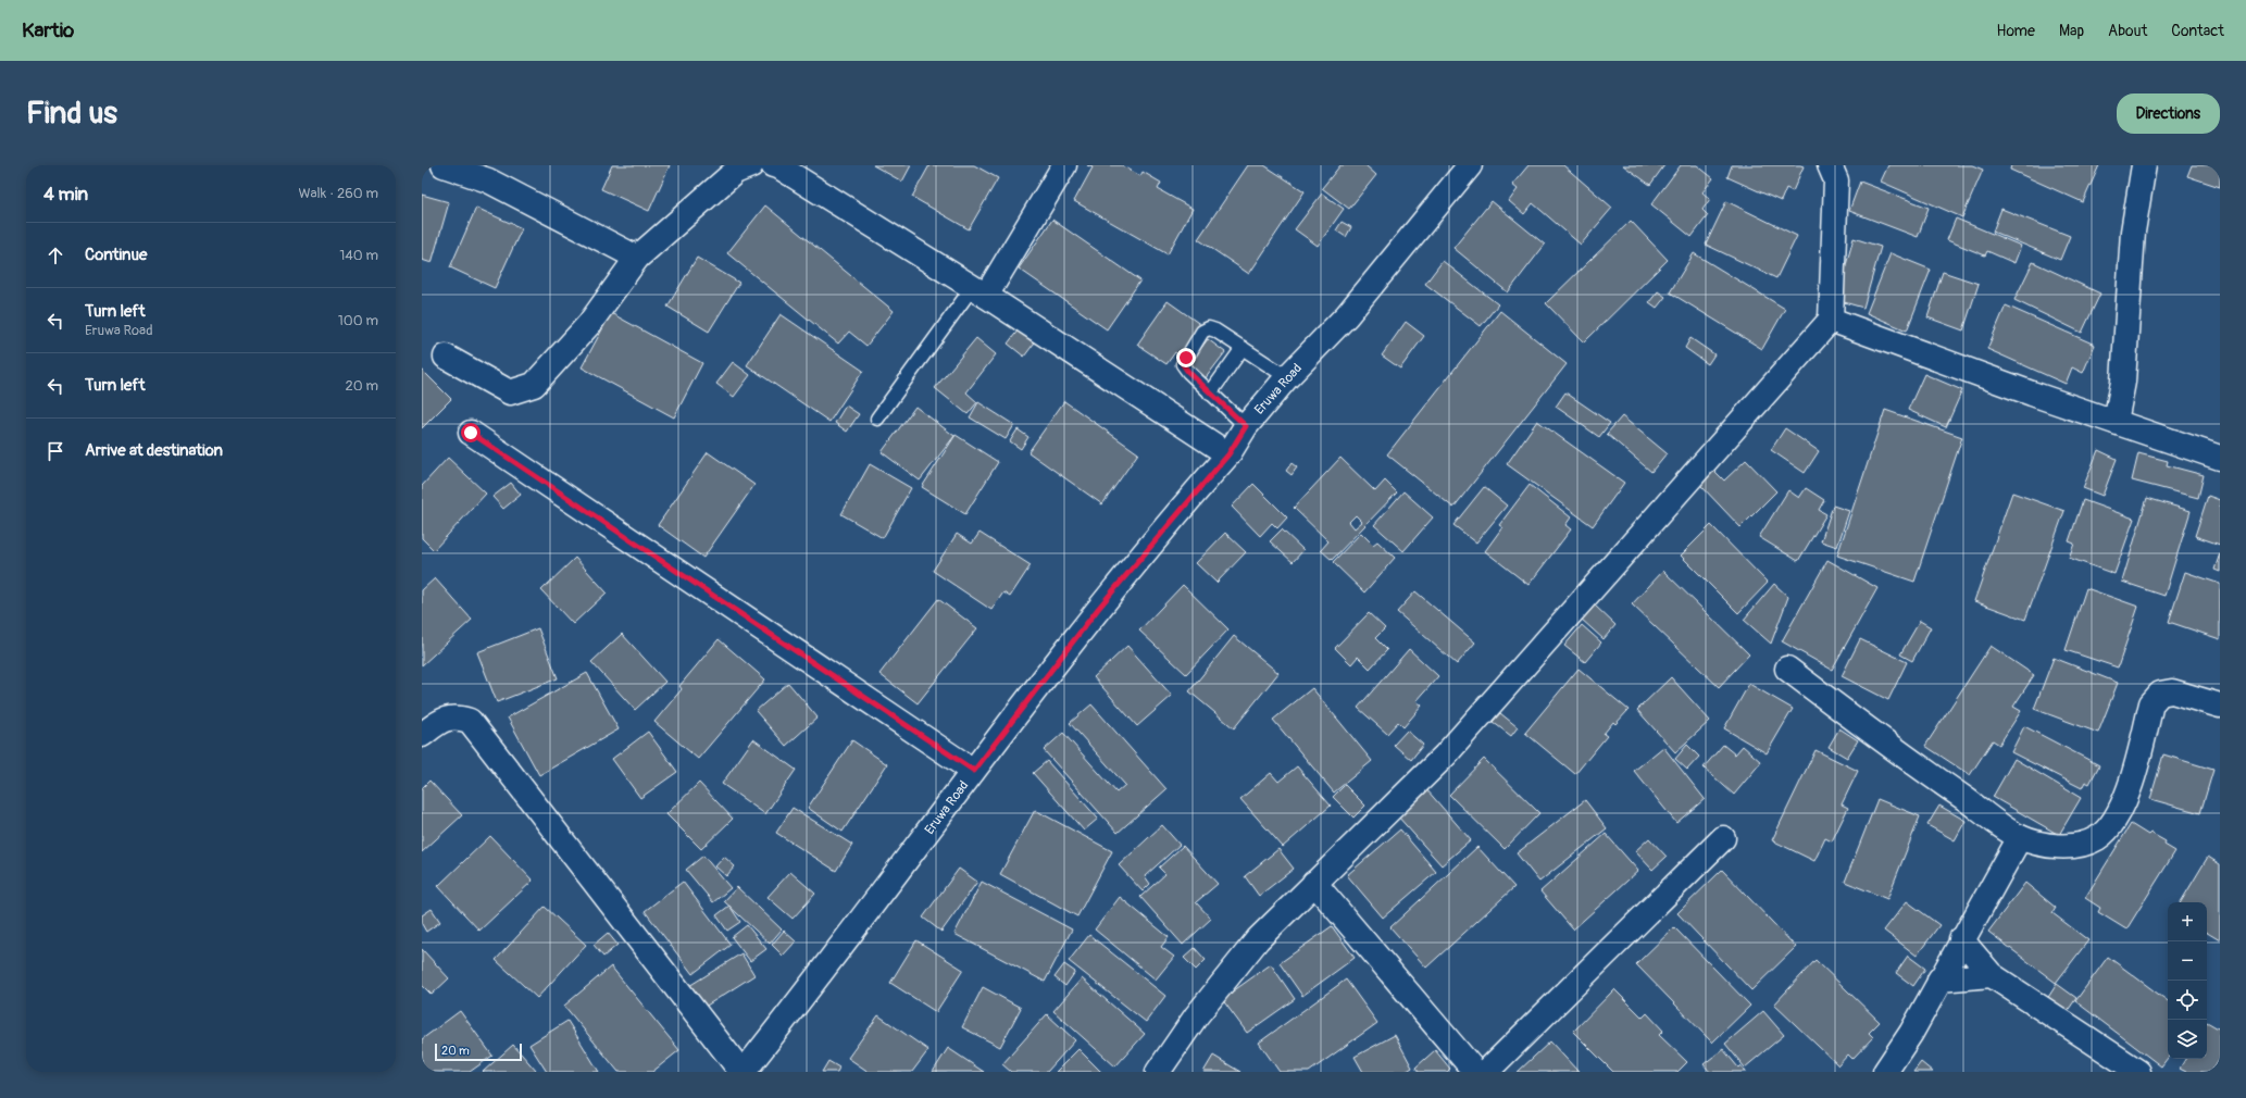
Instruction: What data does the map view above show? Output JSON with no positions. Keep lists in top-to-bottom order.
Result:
{
  "streets": {
    "street": ["Eruwa Road"]
  },
  "scale_bar": "20 m",
  "page": {
    "header": "Kartio",
    "nav": [
      "Home",
      "Map",
      "About",
      "Contact"
    ],
    "buttons": "Directions",
    "title": "Find us",
    "heading": ["4 min", "Walk · 260 m"],
    "list": [
      ["Continue", "140 m"],
      ["Turn left", "Eruwa Road", "100 m"],
      ["Turn left", "20 m"],
      "Arrive at destination"
    ],
    "map_buttons": ["+", "−"],
    "scale": "20 m"
  }
}
